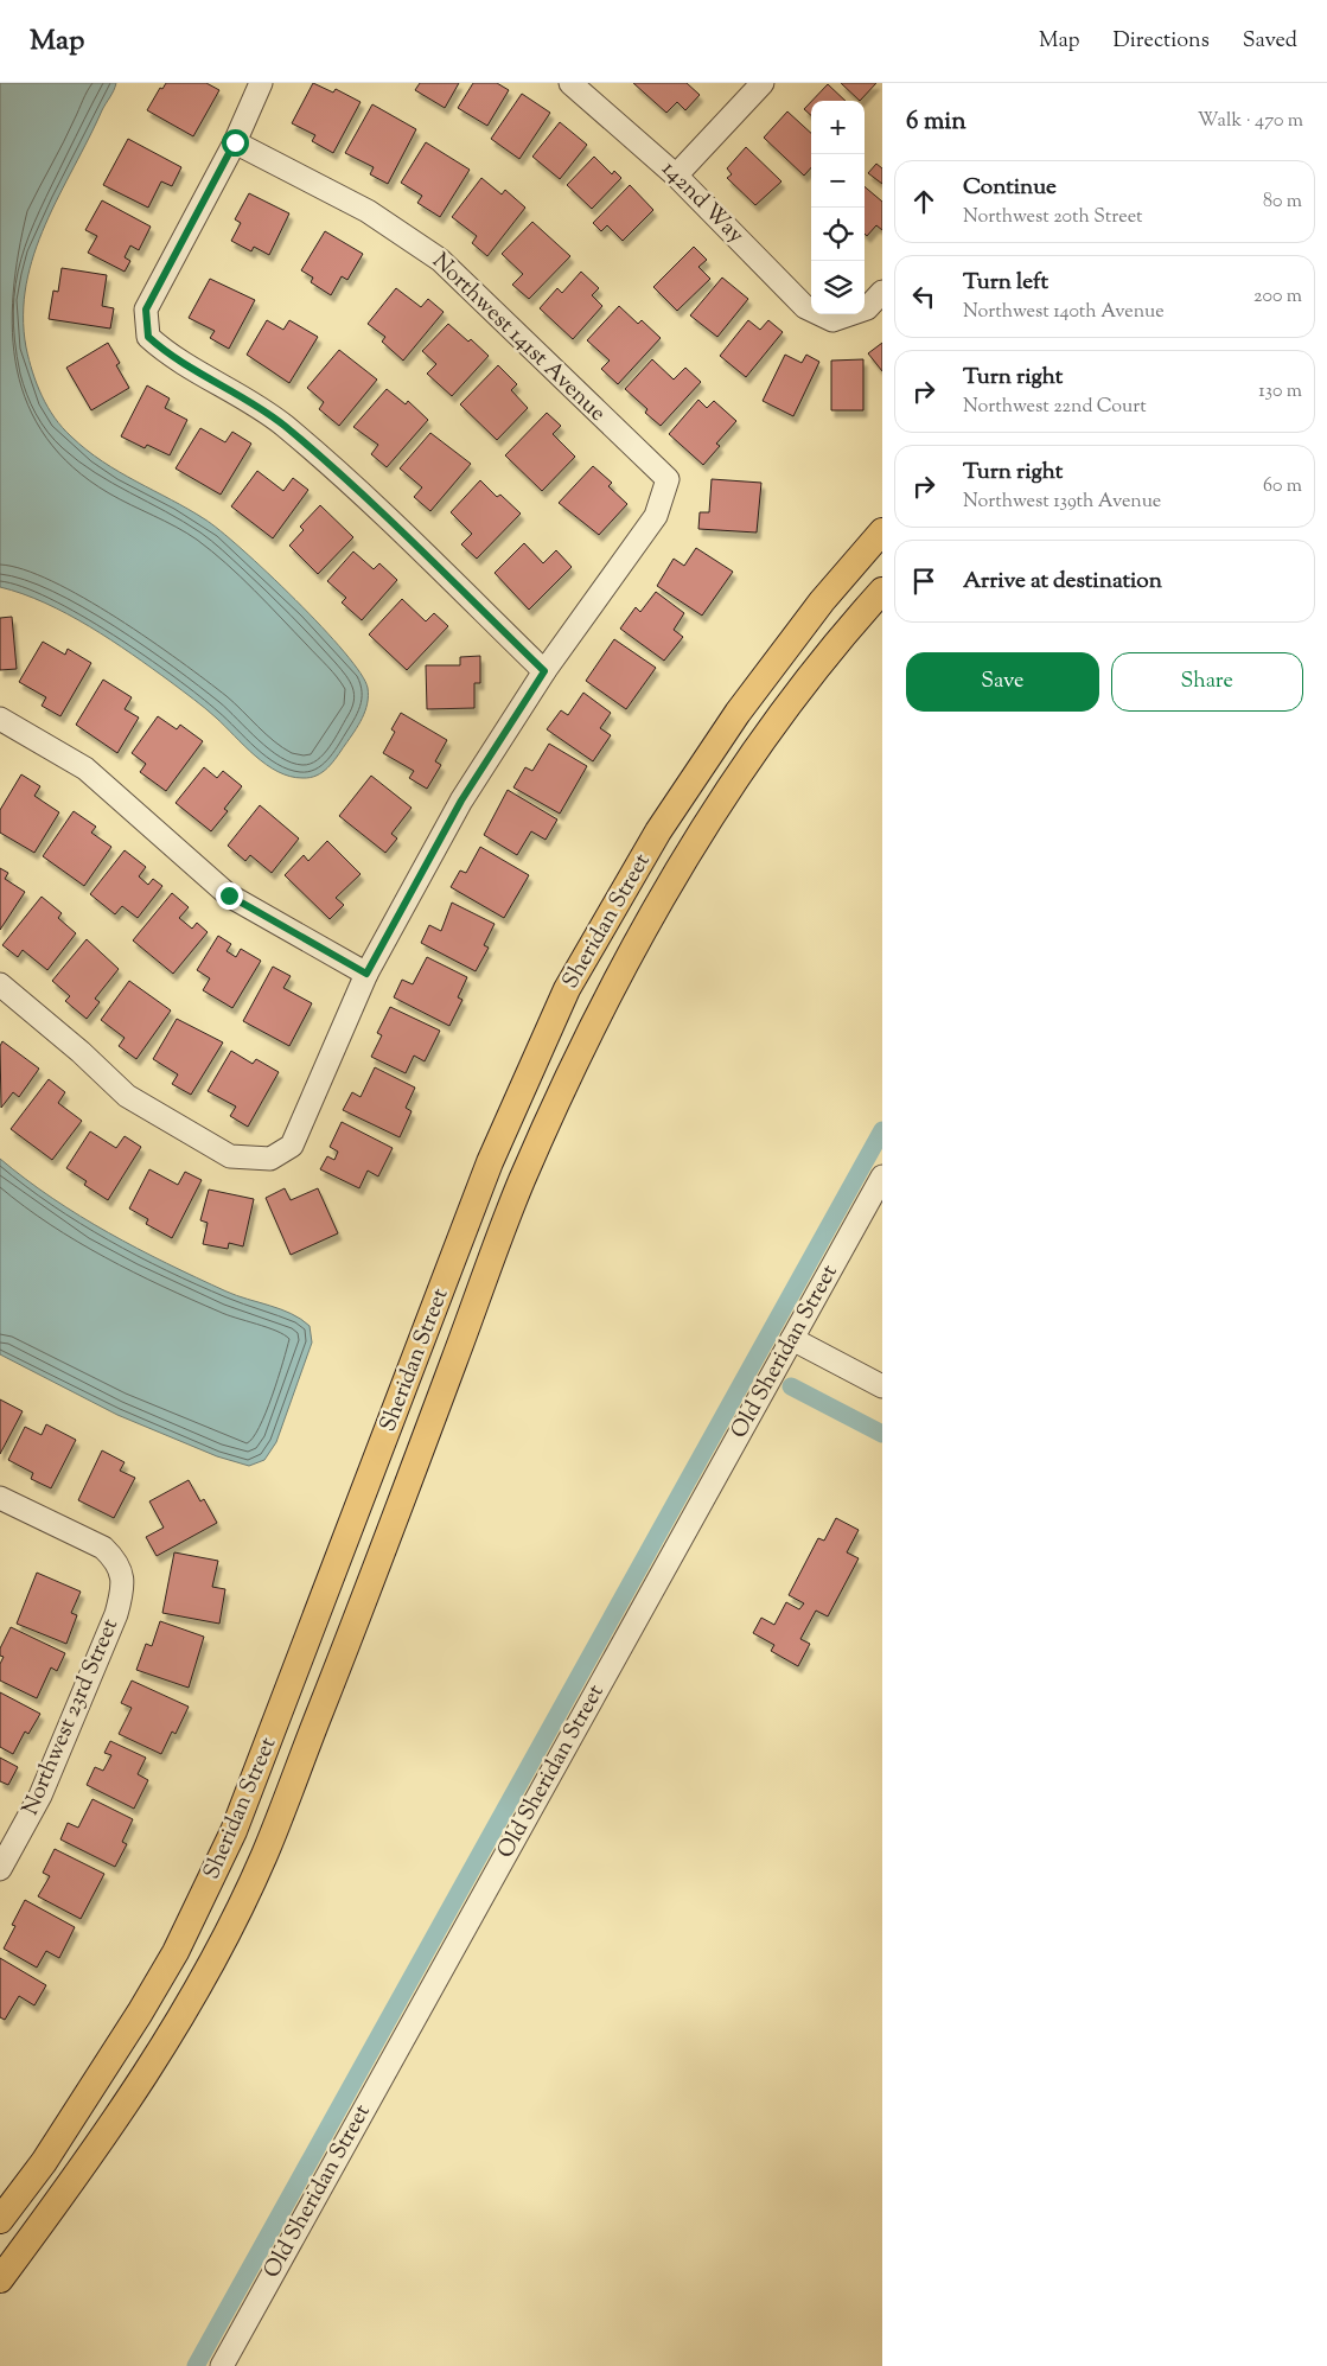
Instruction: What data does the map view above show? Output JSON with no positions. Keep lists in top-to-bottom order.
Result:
{
  "streets": {
    "main road": ["Sheridan Street"],
    "street": [
      "142nd Way",
      "Northwest 141st Avenue",
      "Old Sheridan Street",
      "Northwest 23rd Street"
    ]
  },
  "page": {
    "header": "Map",
    "nav": ["Map", "Directions", "Saved"],
    "heading": ["6 min", "Walk · 470 m"],
    "map_buttons": ["+", "−"],
    "list": [
      ["Continue", "Northwest 20th Street", "80 m"],
      ["Turn left", "Northwest 140th Avenue", "200 m"],
      ["Turn right", "Northwest 22nd Court", "130 m"],
      ["Turn right", "Northwest 139th Avenue", "60 m"],
      "Arrive at destination"
    ],
    "buttons": ["Save", "Share"]
  }
}
